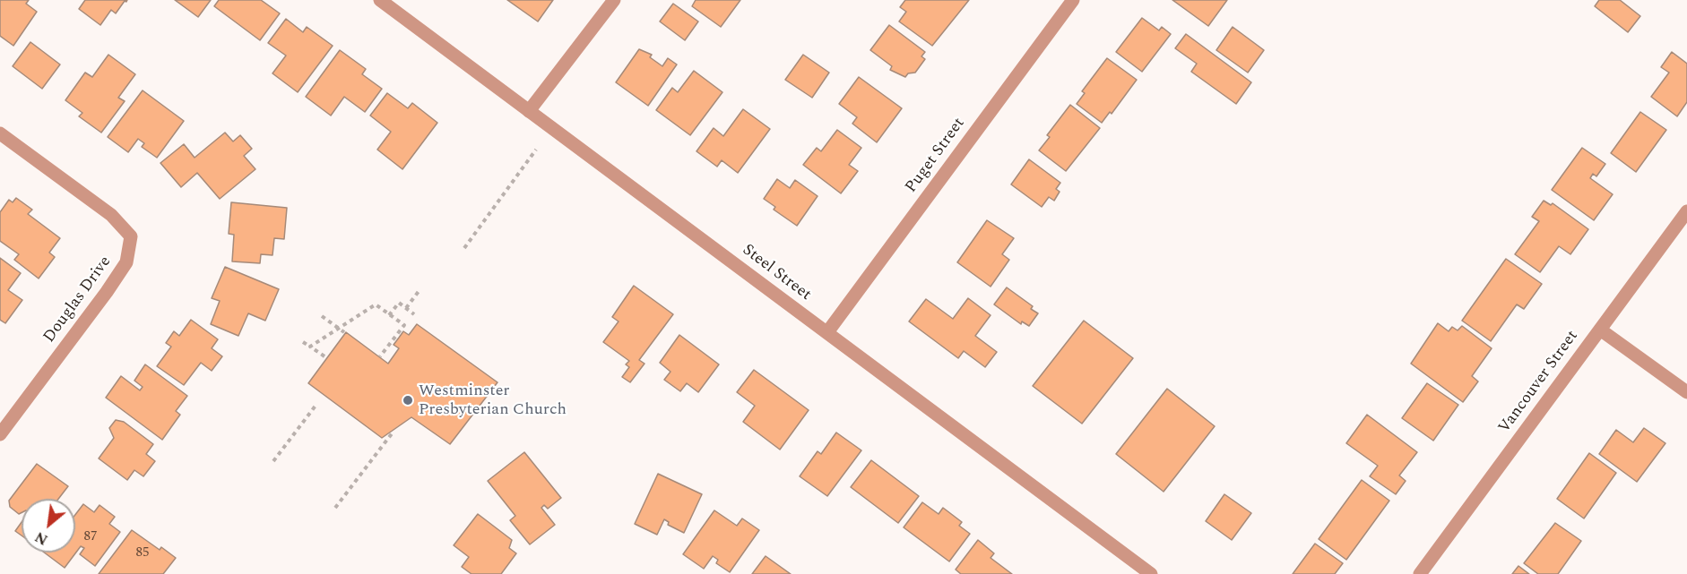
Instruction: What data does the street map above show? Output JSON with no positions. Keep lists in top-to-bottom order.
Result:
{
  "streets": {
    "street": [
      "Puget Street",
      "Steel Street",
      "Douglas Drive",
      "Vancouver Street"
    ]
  },
  "crossings": [
    ["Puget Street", "Steel Street"]
  ],
  "places": ["Westminster Presbyterian Church"],
  "house_numbers": ["87", "85"],
  "north": "bottom left"
}
